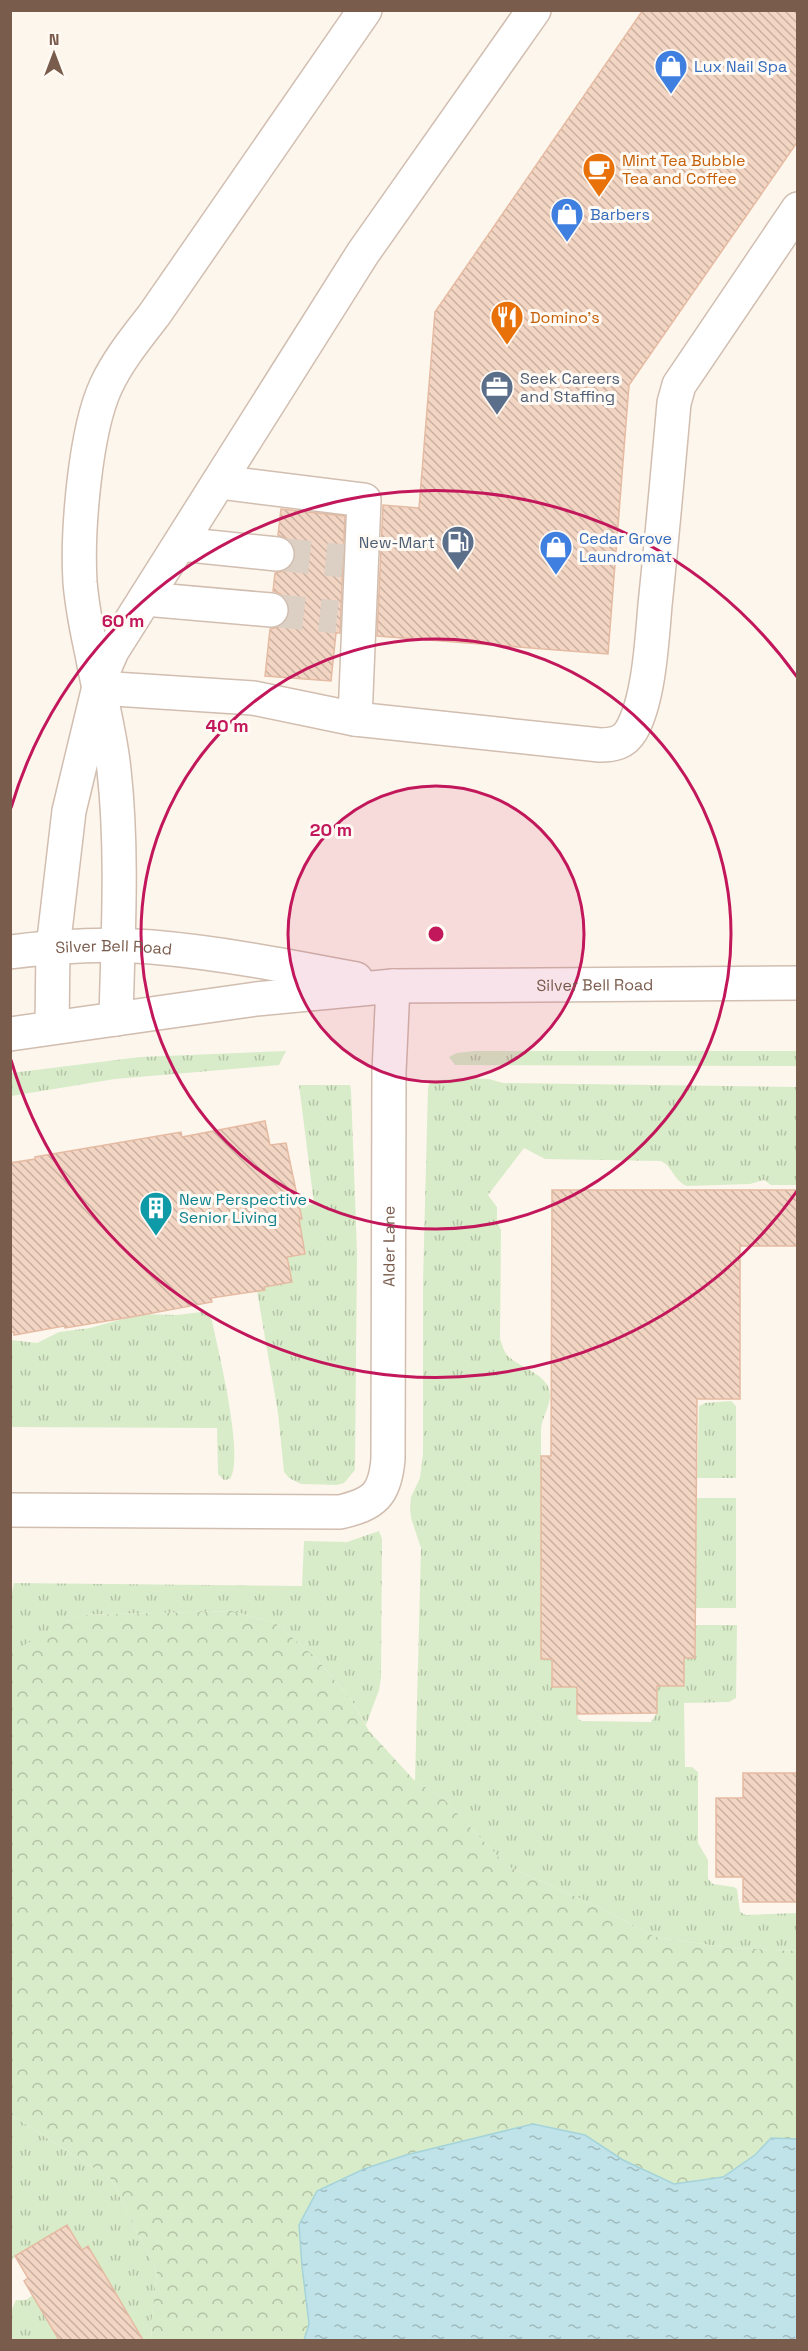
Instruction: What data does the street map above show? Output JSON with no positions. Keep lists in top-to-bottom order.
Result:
{
  "streets": {
    "street": ["Silver Bell Road", "Alder Lane"]
  },
  "crossings": [
    ["Silver Bell Road", "Alder Lane"]
  ],
  "places": {
    "shop": ["Lux Nail Spa", "Barbers", "Cedar Grove Laundromat"],
    "cafe": ["Mint Tea Bubble Tea and Coffee"],
    "restaurant": ["Domino's"],
    "office": ["Seek Careers and Staffing"],
    "fuel station": ["New-Mart"],
    "building": ["New Perspective Senior Living"]
  },
  "north": "top",
  "rings": ["60 m", "40 m", "20 m"]
}
